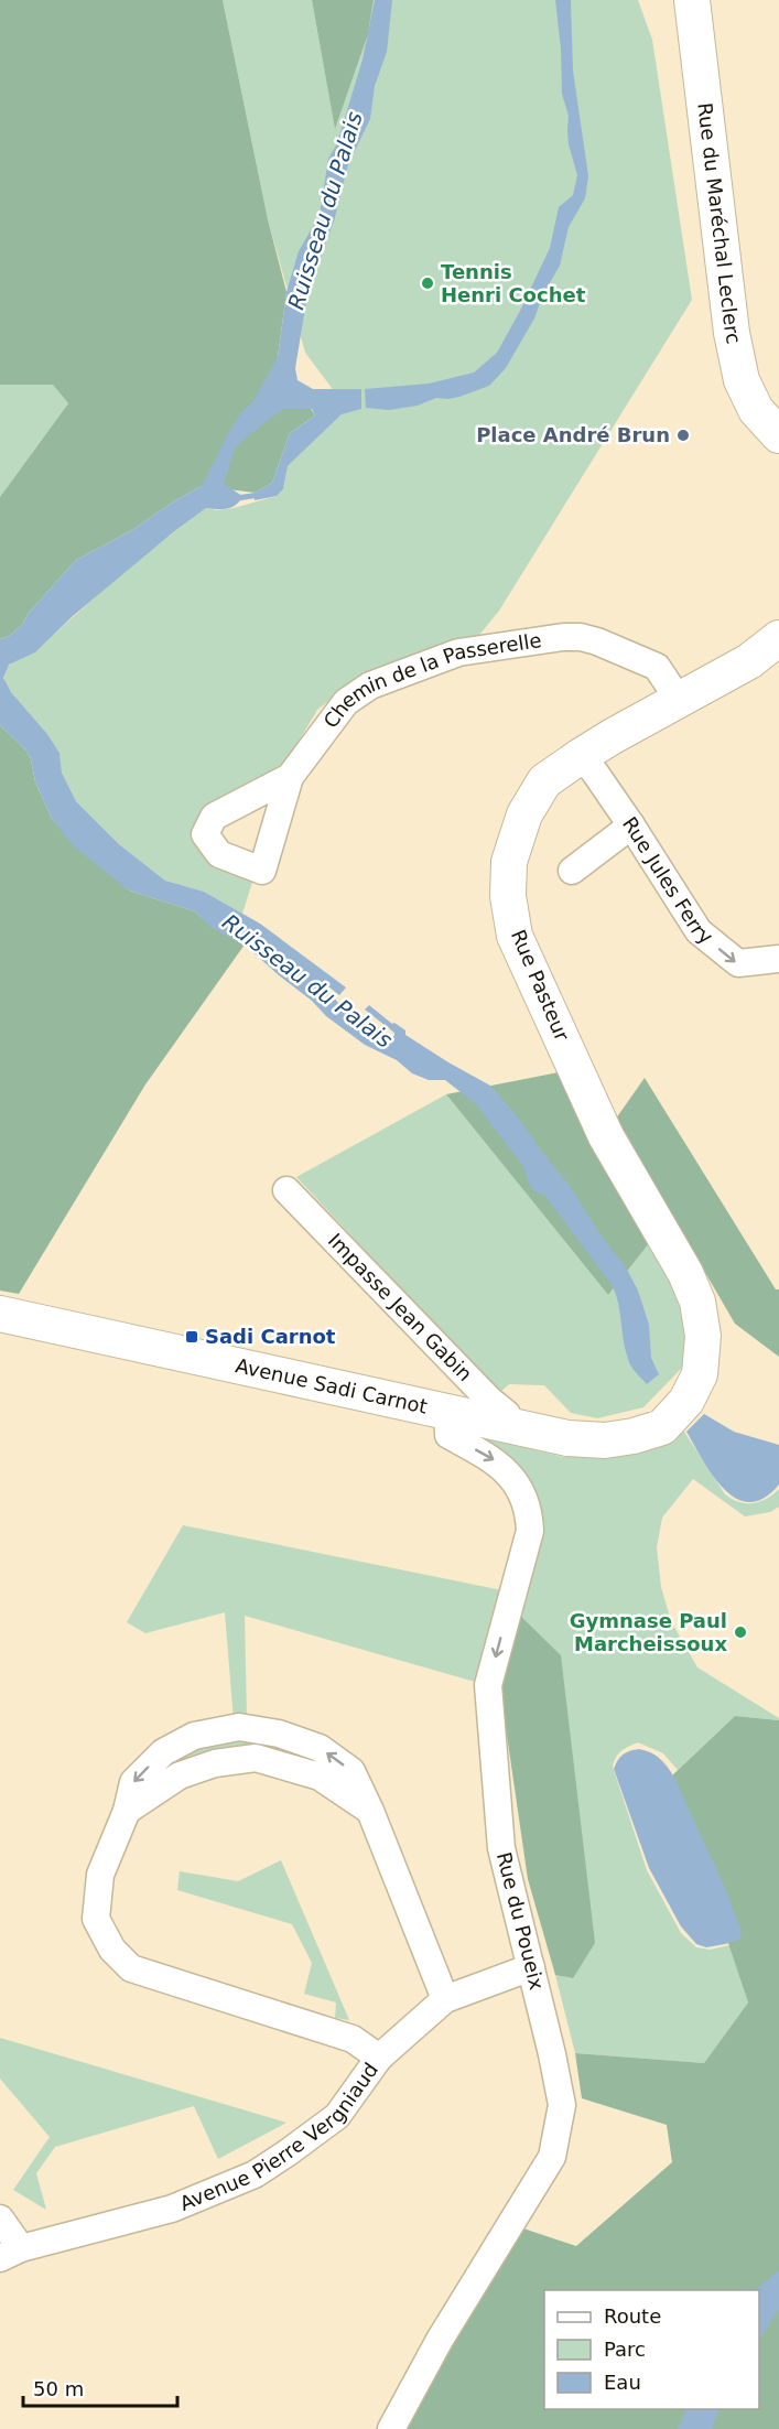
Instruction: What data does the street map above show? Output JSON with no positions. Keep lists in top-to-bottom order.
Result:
{
  "streets": {
    "main road": ["Rue du Maréchal Leclerc", "Rue Pasteur", "Avenue Sadi Carnot"],
    "street": [
      "Chemin de la Passerelle",
      "Rue Jules Ferry",
      "Impasse Jean Gabin",
      "Rue du Poueix",
      "Avenue Pierre Vergniaud"
    ]
  },
  "crossings": [
    ["Chemin de la Passerelle", "Rue Pasteur"],
    ["Rue Jules Ferry", "Rue Pasteur"],
    ["Rue Pasteur", "Avenue Sadi Carnot"],
    ["Impasse Jean Gabin", "Avenue Sadi Carnot"],
    ["Avenue Sadi Carnot", "Rue du Poueix"],
    ["Rue du Poueix", "Avenue Pierre Vergniaud"]
  ],
  "one_way": ["Rue Jules Ferry", "Rue du Poueix"],
  "water": ["Ruisseau du Palais"],
  "places": {
    "other": ["Tennis Henri Cochet", "Place André Brun", "Gymnase Paul Marcheissoux"],
    "transit": ["Sadi Carnot"]
  },
  "legend": ["Route", "Parc", "Eau"],
  "scale_bar": "50 m"
}
